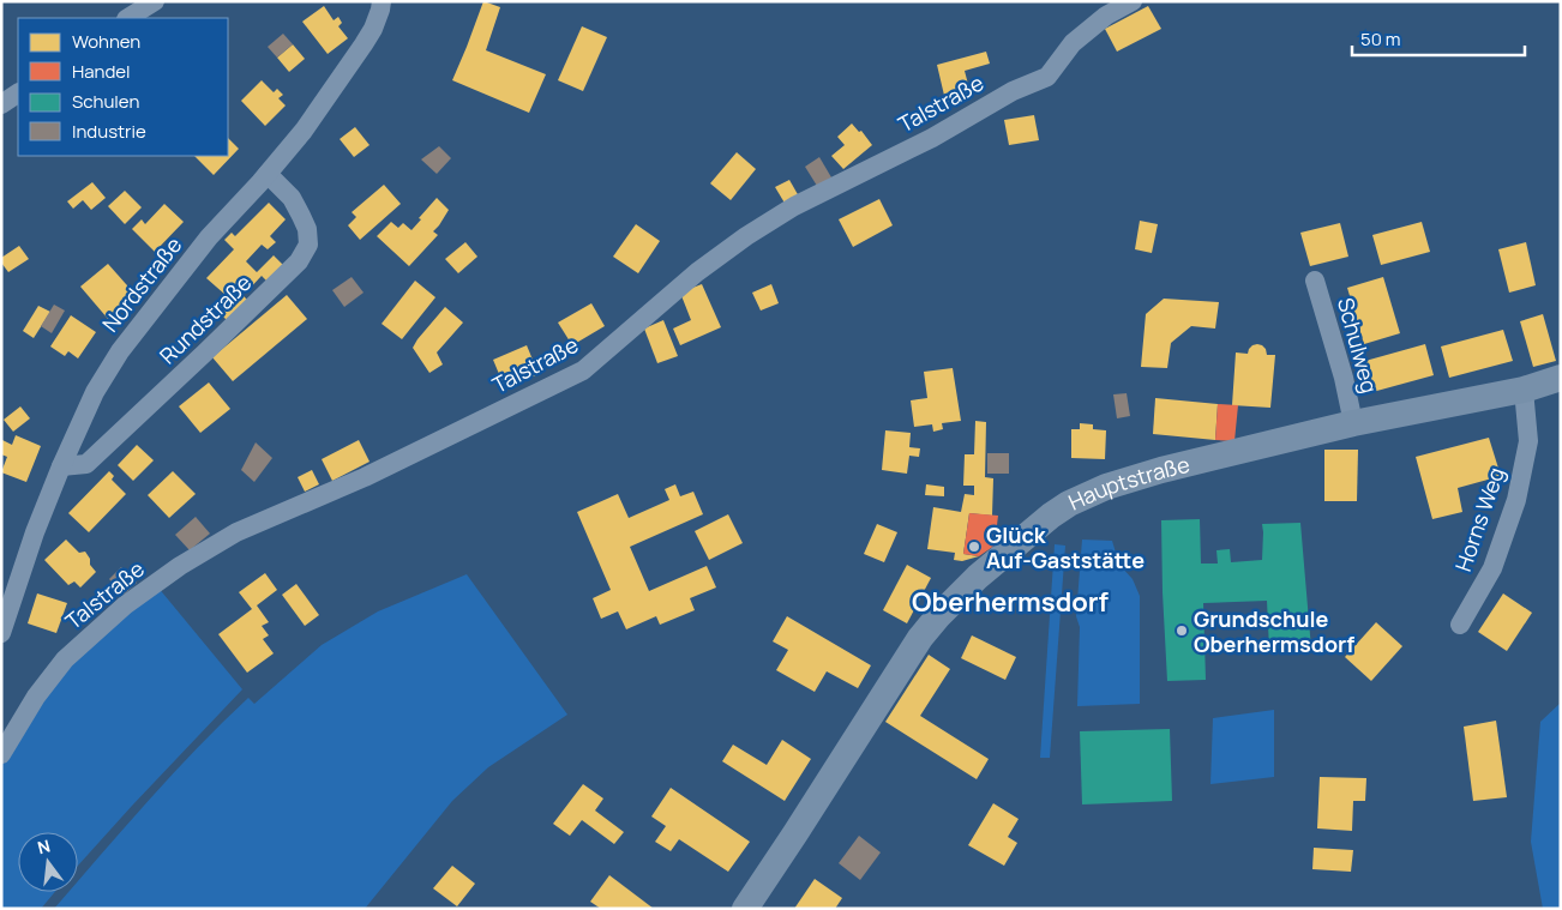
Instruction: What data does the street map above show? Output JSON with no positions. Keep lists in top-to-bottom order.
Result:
{
  "streets": {
    "street": [
      "Talstraße",
      "Nordstraße",
      "Rundstraße",
      "Schulweg",
      "Hauptstraße",
      "Horns Weg"
    ]
  },
  "crossings": [
    ["Nordstraße", "Rundstraße"],
    ["Schulweg", "Hauptstraße"],
    ["Hauptstraße", "Horns Weg"]
  ],
  "districts": ["Oberhermsdorf"],
  "places": ["Glück Auf-Gaststätte", "Grundschule Oberhermsdorf"],
  "legend": [
    "Wohnen",
    "Handel",
    "Schulen",
    "Industrie"
  ],
  "scale_bar": "50 m",
  "north": "top"
}
